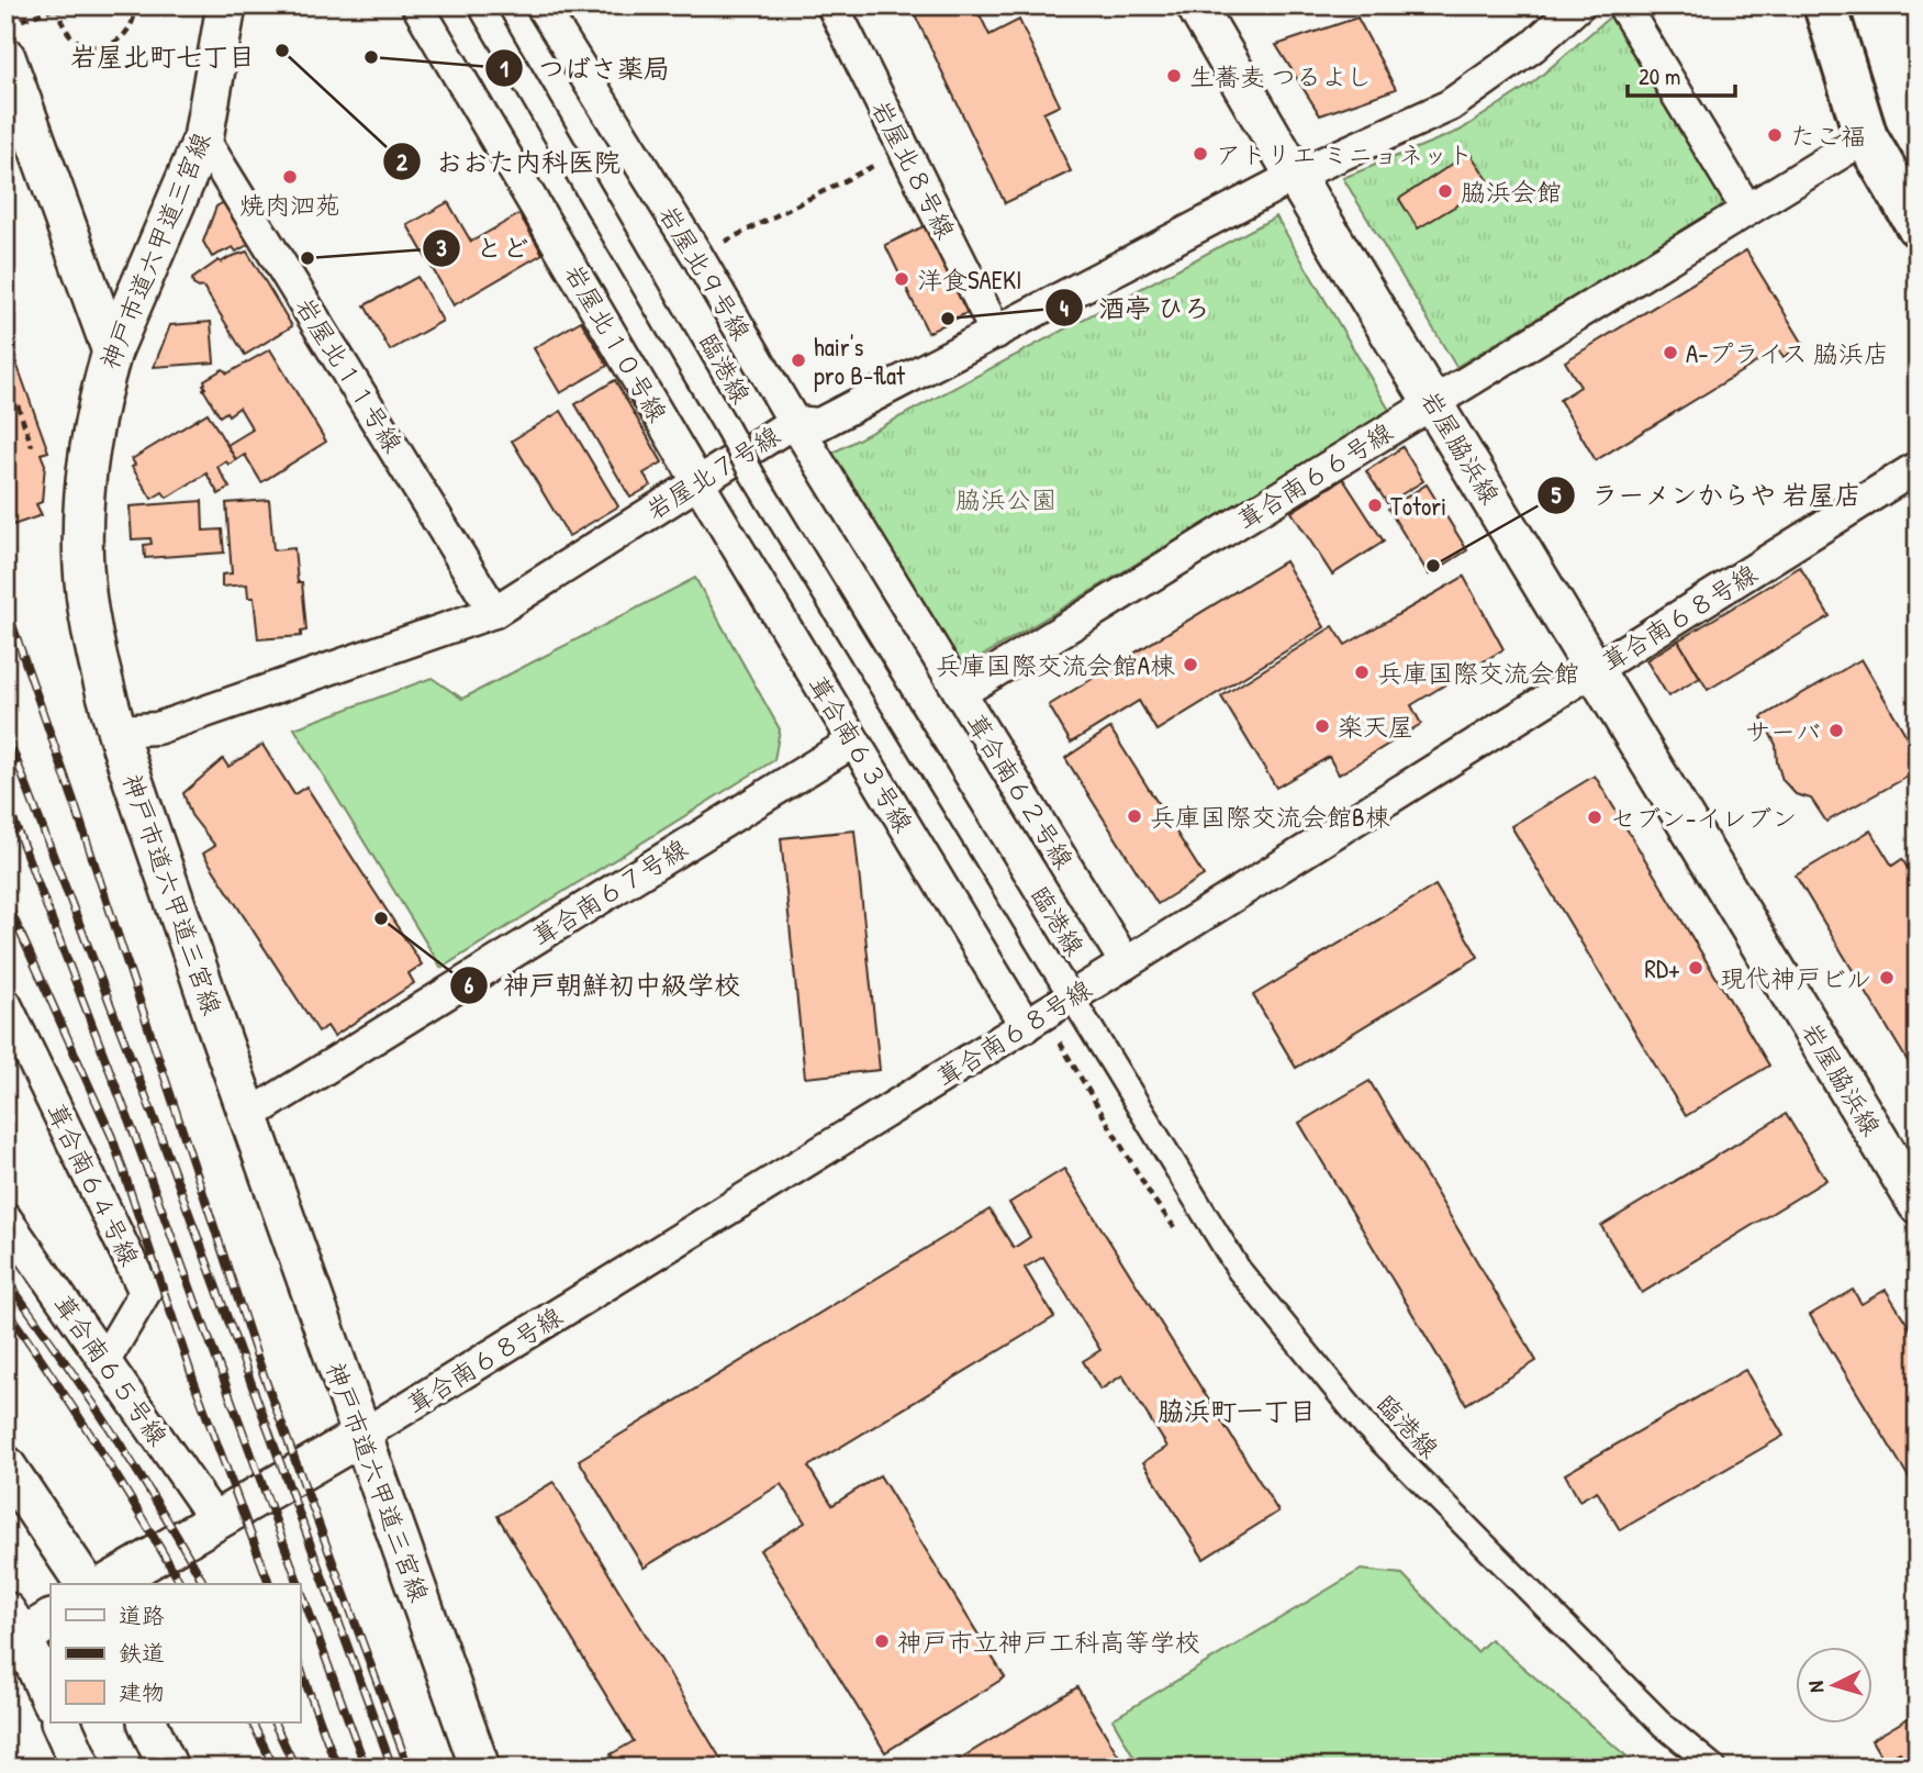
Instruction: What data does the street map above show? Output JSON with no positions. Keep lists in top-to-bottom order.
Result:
{
  "streets": {
    "street": [
      "岩屋北８号線",
      "神戸市道六甲道三宮線",
      "岩屋北９号線",
      "岩屋北１０号線",
      "臨港線",
      "岩屋北１１号線",
      "岩屋脇浜線",
      "岩屋北７号線",
      "葺合南６６号線",
      "葺合南６８号線",
      "葺合南６３号線",
      "葺合南６２号線",
      "葺合南６７号線",
      "葺合南６４号線",
      "葺合南６５号線"
    ]
  },
  "crossings": [
    ["岩屋北８号線", "岩屋北７号線"],
    ["神戸市道六甲道三宮線", "岩屋北１１号線"],
    ["神戸市道六甲道三宮線", "岩屋北７号線"],
    ["神戸市道六甲道三宮線", "葺合南６８号線"],
    ["神戸市道六甲道三宮線", "葺合南６７号線"],
    ["岩屋北９号線", "岩屋北７号線"],
    ["岩屋北９号線", "葺合南６２号線"],
    ["岩屋北１０号線", "岩屋北７号線"],
    ["岩屋北１０号線", "葺合南６３号線"],
    ["岩屋北１１号線", "岩屋北７号線"],
    ["岩屋脇浜線", "岩屋北７号線"],
    ["岩屋脇浜線", "葺合南６６号線"],
    ["岩屋脇浜線", "葺合南６８号線"],
    ["岩屋北７号線", "葺合南６３号線"],
    ["岩屋北７号線", "葺合南６２号線"],
    ["葺合南６６号線", "葺合南６２号線"],
    ["葺合南６８号線", "葺合南６３号線"],
    ["葺合南６８号線", "葺合南６２号線"],
    ["葺合南６８号線", "葺合南６５号線"],
    ["葺合南６３号線", "葺合南６７号線"],
    ["葺合南６４号線", "葺合南６５号線"]
  ],
  "districts": ["岩屋北町七丁目", "脇浜町一丁目"],
  "parks": ["脇浜公園"],
  "places": [
    "おおた内科医院",
    "つばさ薬局",
    "生蕎麦 つるよし",
    "たこ福",
    "アトリエ ミニョネット",
    "焼肉泗苑",
    "脇浜会館",
    "とど",
    "洋食SAEKI",
    "酒亭 ひろ",
    "A-プライス 脇浜店",
    "hair's pro B-flat",
    "Totori",
    "ラーメンからや 岩屋店",
    "兵庫国際交流会館A棟",
    "兵庫国際交流会館",
    "楽天屋",
    "サーバ",
    "兵庫国際交流会館B棟",
    "セブン-イレブン",
    "神戸朝鮮初中級学校",
    "RD+",
    "現代神戸ビル",
    "神戸市立神戸工科高等学校"
  ],
  "legend": ["道路", "鉄道", "建物"],
  "scale_bar": "20 m",
  "north": "left"
}
